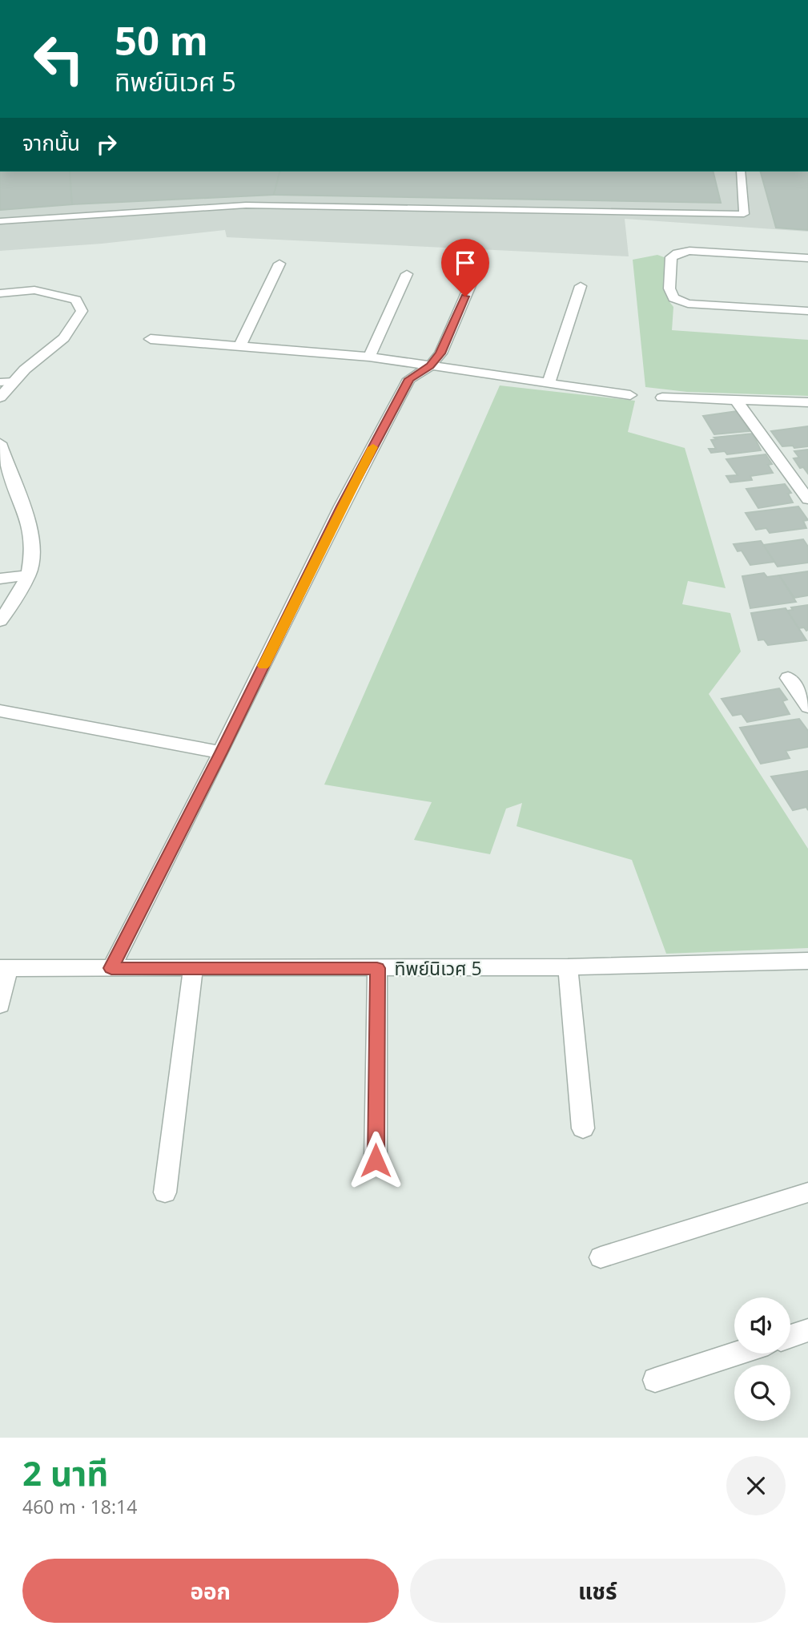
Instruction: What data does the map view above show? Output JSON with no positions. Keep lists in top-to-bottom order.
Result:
{
  "streets": {
    "street": ["ทิพย์นิเวศ 5"]
  },
  "page": {
    "turn": ["50 m", "ทิพย์นิเวศ 5"],
    "then": "จากนั้น",
    "heading": ["2 นาที", "460 m · 18:14"],
    "buttons": ["ออก", "แชร์"]
  }
}
